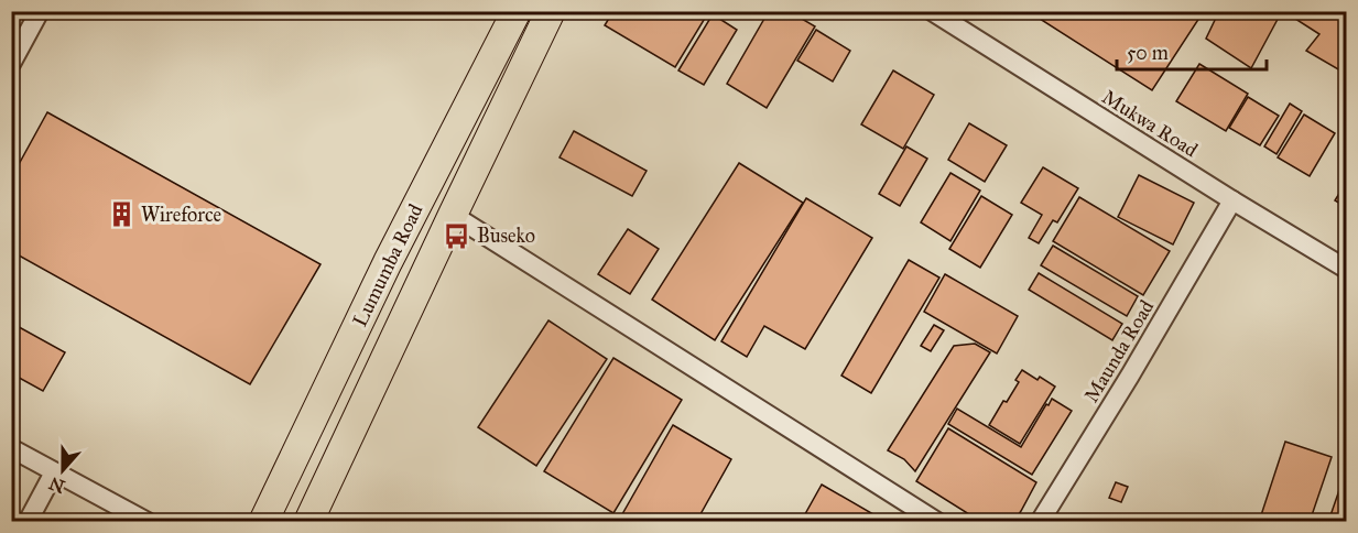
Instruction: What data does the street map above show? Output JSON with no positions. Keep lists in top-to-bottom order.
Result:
{
  "streets": {
    "main road": ["Lumumba Road"],
    "street": ["Mukwa Road", "Maunda Road"]
  },
  "crossings": [
    ["Mukwa Road", "Maunda Road"]
  ],
  "places": {
    "building": ["Wireforce"],
    "bus stop": ["Buseko"]
  },
  "scale_bar": "50 m",
  "north": "bottom"
}
